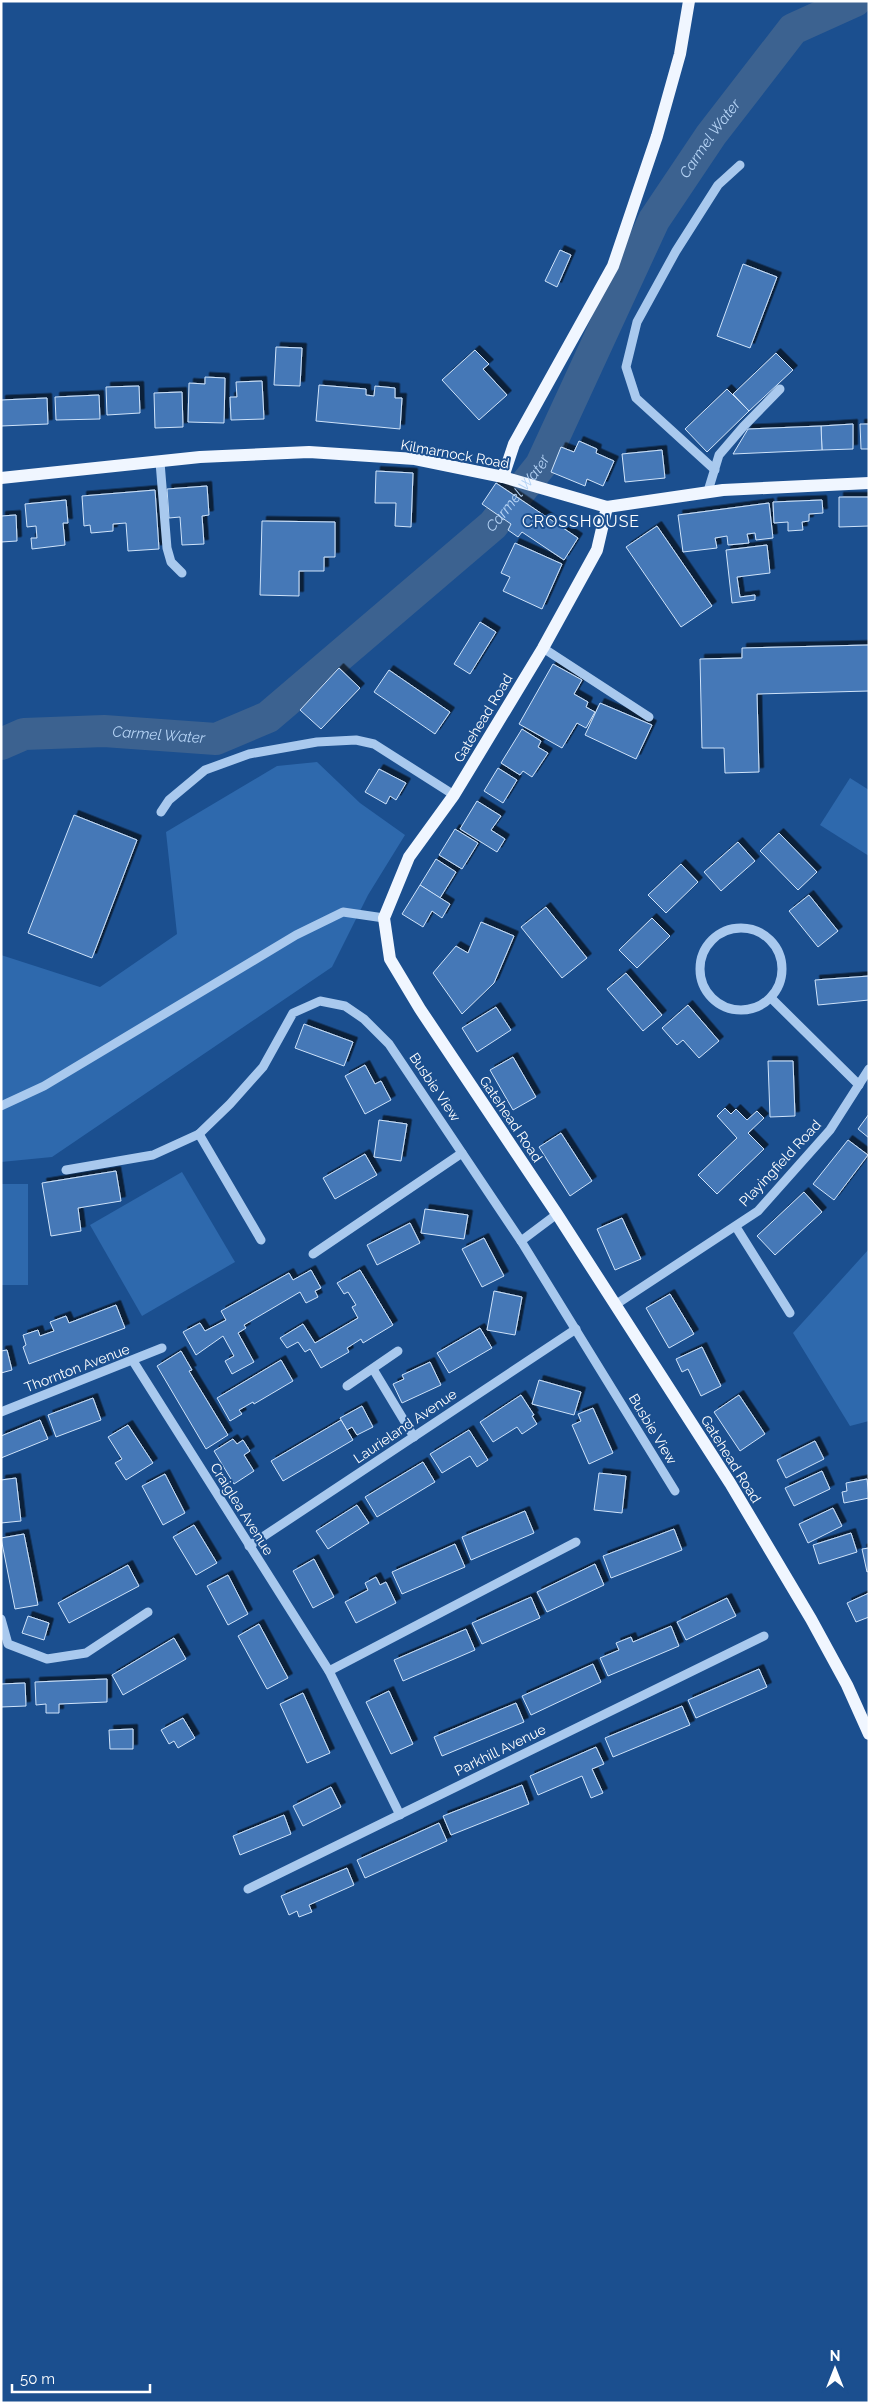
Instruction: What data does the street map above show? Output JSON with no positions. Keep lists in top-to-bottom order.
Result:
{
  "streets": {
    "main road": ["Kilmarnock Road", "Gatehead Road"],
    "street": [
      "Busbie View",
      "Playingfield Road",
      "Thornton Avenue",
      "Laurieland Avenue",
      "Craiglea Avenue",
      "Parkhill Avenue"
    ]
  },
  "crossings": [
    ["Kilmarnock Road", "Gatehead Road"],
    ["Gatehead Road", "Playingfield Road"],
    ["Busbie View", "Laurieland Avenue"],
    ["Thornton Avenue", "Craiglea Avenue"],
    ["Laurieland Avenue", "Craiglea Avenue"],
    ["Craiglea Avenue", "Parkhill Avenue"]
  ],
  "districts": ["CROSSHOUSE"],
  "water": ["Carmel Water"],
  "scale_bar": "50 m",
  "north": "top"
}
